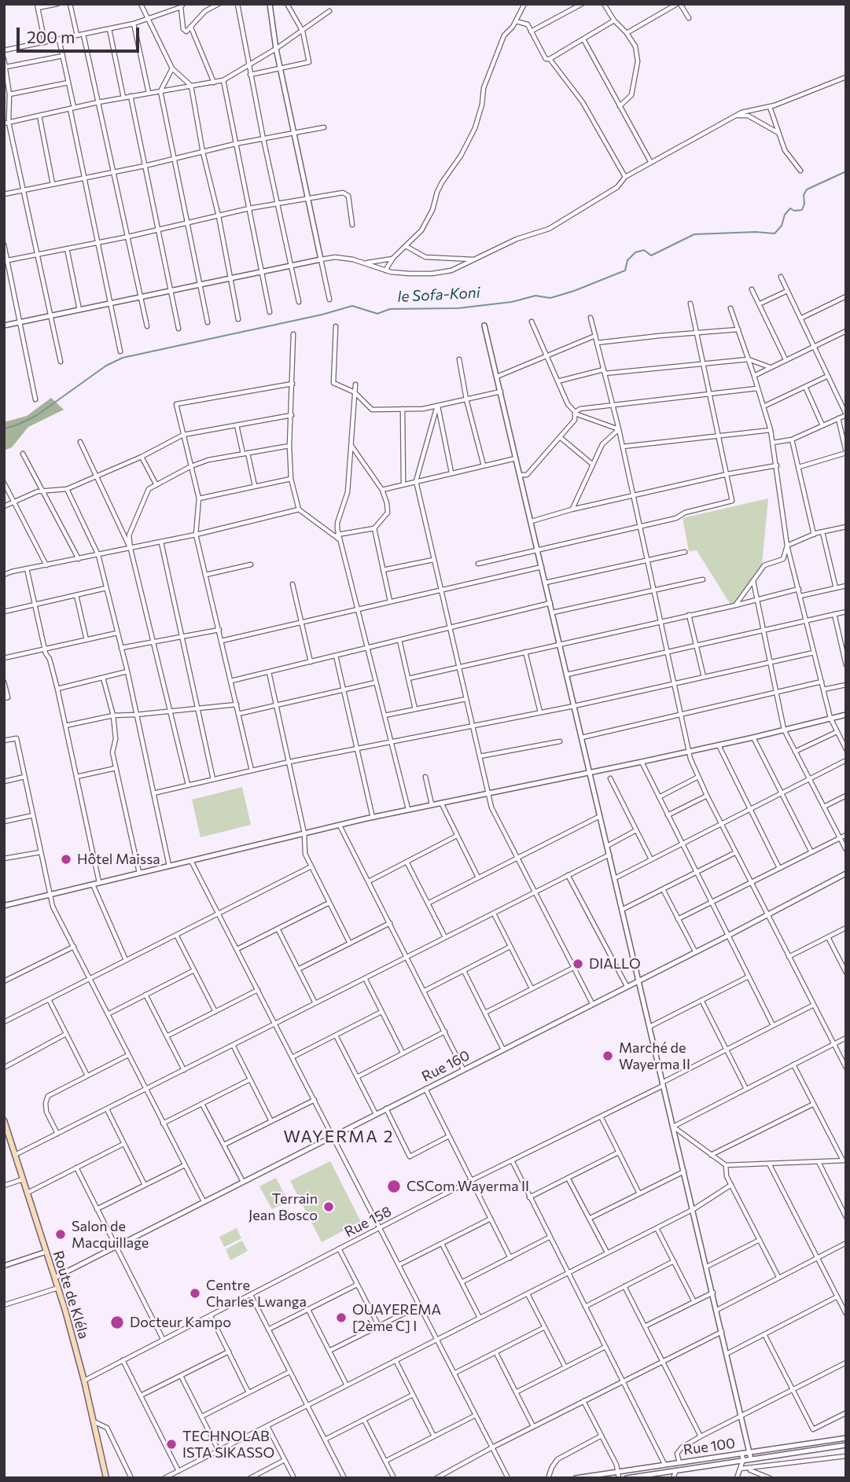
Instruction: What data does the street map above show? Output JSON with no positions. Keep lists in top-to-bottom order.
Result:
{
  "streets": {
    "main road": ["Route de Kléla"],
    "street": ["Rue 160", "Rue 158", "Rue 100"]
  },
  "crossings": [
    ["Rue 160", "Route de Kléla"],
    ["Rue 158", "Route de Kléla"]
  ],
  "districts": ["WAYERMA 2"],
  "water": ["le Sofa-Koni"],
  "places": [
    "Hôtel Maissa",
    "DIALLO",
    "Marché de Wayerma II",
    "CSCom Wayerma II",
    "Terrain Jean Bosco",
    "Salon de Macquillage",
    "Centre Charles Lwanga",
    "OUAYEREMA [2ème C] I",
    "Docteur Kampo",
    "TECHNOLAB ISTA SIKASSO"
  ],
  "scale_bar": "200 m"
}
